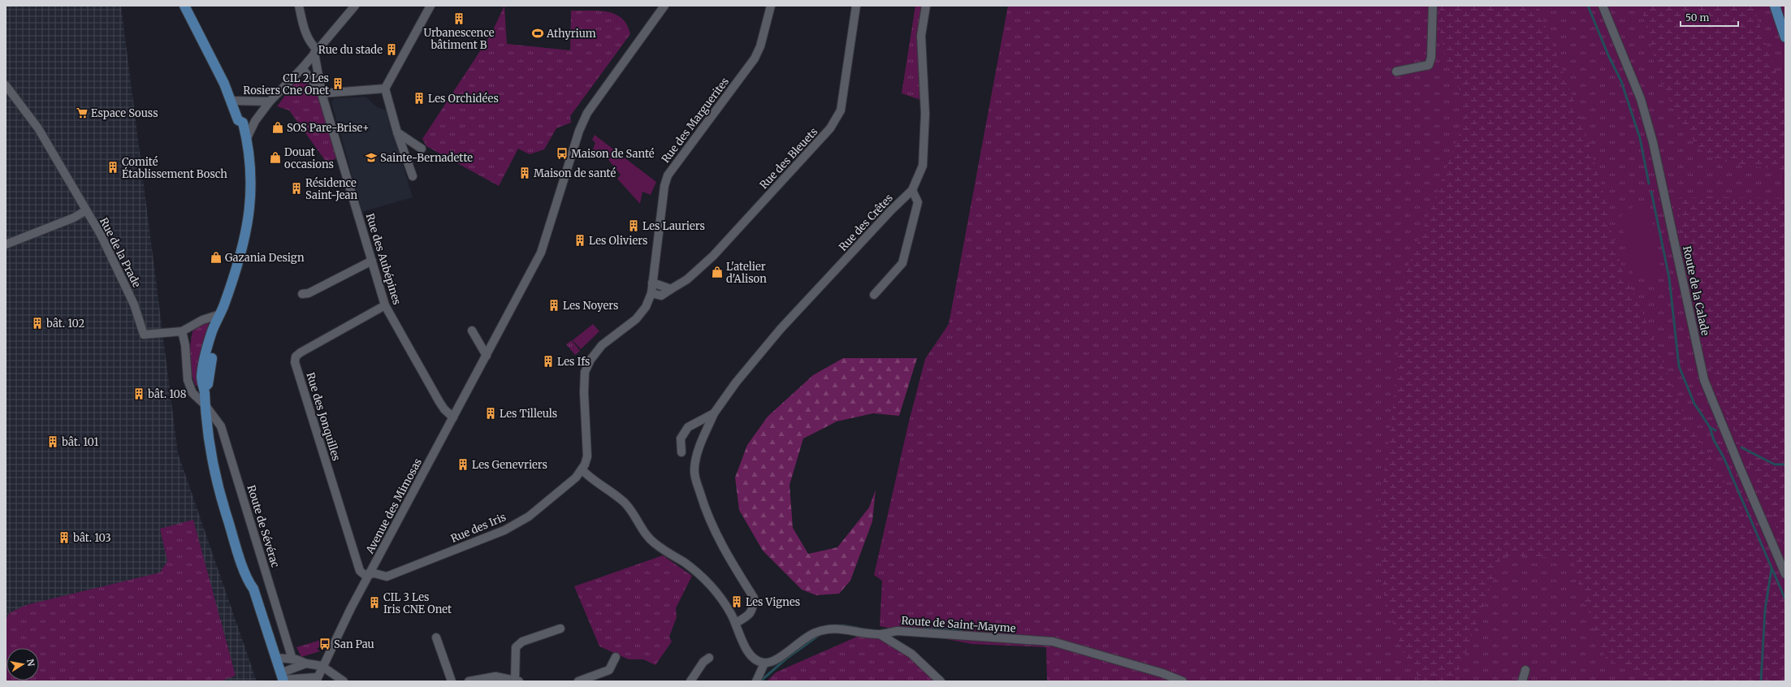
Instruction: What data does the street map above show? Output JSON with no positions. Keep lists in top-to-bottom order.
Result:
{
  "streets": {
    "street": [
      "Rue des Marguerites",
      "Rue des Bleuets",
      "Rue des Crêtes",
      "Rue de la Prade",
      "Rue des Aubépines",
      "Route de la Calade",
      "Rue des Jonquilles",
      "Avenue des Mimosas",
      "Route de Sévérac",
      "Rue des Iris",
      "Route de Saint-Mayme"
    ]
  },
  "crossings": [
    ["Rue des Marguerites", "Rue des Bleuets"],
    ["Rue des Aubépines", "Rue des Jonquilles"],
    ["Rue des Aubépines", "Avenue des Mimosas"],
    ["Rue des Jonquilles", "Avenue des Mimosas"],
    ["Rue des Jonquilles", "Rue des Iris"],
    ["Avenue des Mimosas", "Rue des Iris"]
  ],
  "places": {
    "building": [
      "Urbanescence bâtiment B",
      "Rue du stade",
      "CIL 2 Les Rosiers Cne Onet",
      "Les Orchidées",
      "Comité Établissement Bosch",
      "Maison de santé",
      "Résidence Saint-Jean",
      "Les Lauriers",
      "Les Oliviers",
      "Les Noyers",
      "bât. 102",
      "Les Ifs",
      "bât. 108",
      "Les Tilleuls",
      "bât. 101",
      "Les Genevriers",
      "bât. 103",
      "Les Vignes",
      "CIL 3 Les Iris CNE Onet"
    ],
    "sports": ["Athyrium"],
    "supermarket": ["Espace Souss"],
    "shop": [
      "SOS Pare-Brise+",
      "Douat occasions",
      "Gazania Design",
      "L'atelier d'Alison"
    ],
    "bus stop": ["Maison de Santé", "San Pau"],
    "school or university": ["Sainte-Bernadette"]
  },
  "scale_bar": "50 m",
  "north": "right"
}
